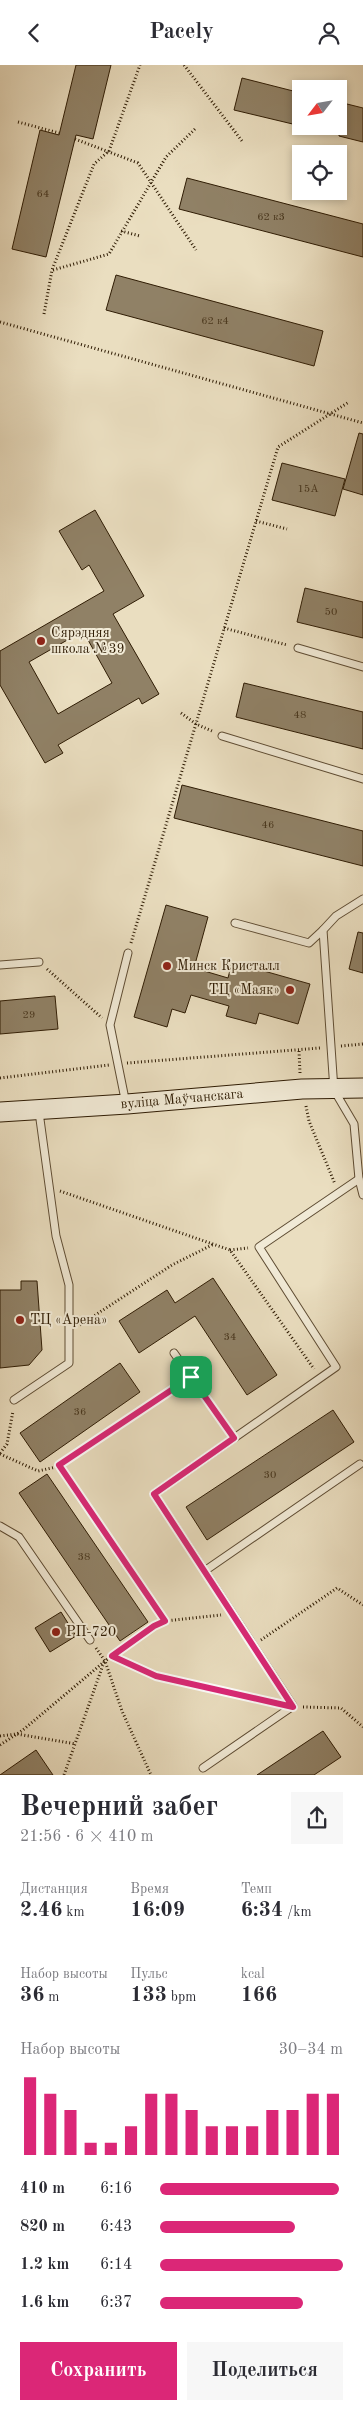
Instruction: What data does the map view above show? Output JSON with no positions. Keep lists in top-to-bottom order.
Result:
{
  "streets": {
    "main road": ["вуліца Маўчанскага"]
  },
  "places": [
    "Сярэдняя школа №39",
    "Минск Кристалл",
    "ТЦ «Маяк»",
    "ТЦ «Арена»",
    "РП-720"
  ],
  "house_numbers": [
    "64",
    "62 к3",
    "62 к4",
    "15А",
    "50",
    "48",
    "46",
    "29",
    "34",
    "36",
    "30",
    "38"
  ],
  "north": "bottom left",
  "page": {
    "header": "Pacely",
    "heading": ["Вечерний забег", "21:56 · 6 × 410 m"],
    "stats": [
      ["Дистанция", "2.46 km"],
      ["Время", "16:09"],
      ["Темп", "6:34 /km"],
      ["Набор высоты", "36 m"],
      ["Пульс", "133 bpm"],
      ["kcal", "166"]
    ],
    "chart": ["Набор высоты", "30–34 m"],
    "list": [
      {
        "name": "410 m",
        "note": "6:16"
      },
      {
        "name": "820 m",
        "note": "6:43"
      },
      {
        "name": "1.2 km",
        "note": "6:14"
      },
      {
        "name": "1.6 km",
        "note": "6:37"
      }
    ],
    "buttons": ["Сохранить", "Поделиться"]
  }
}
